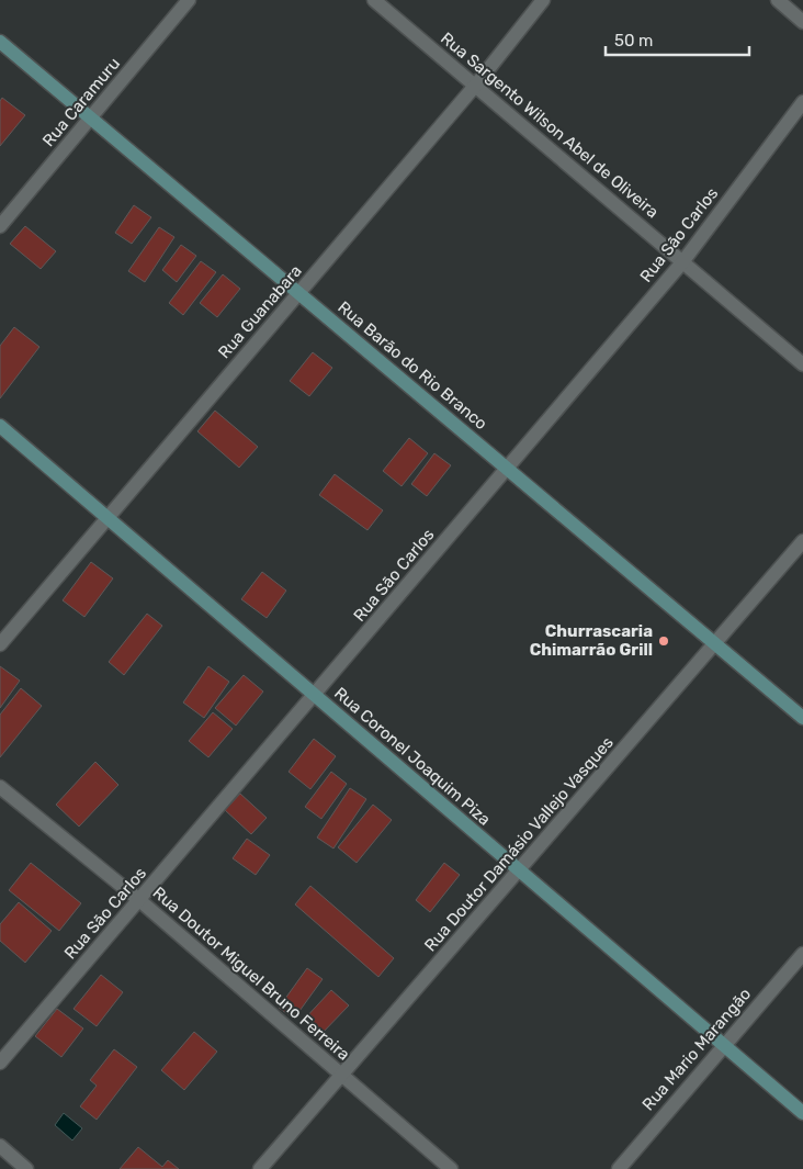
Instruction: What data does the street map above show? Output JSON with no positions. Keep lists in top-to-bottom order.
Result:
{
  "streets": {
    "main road": ["Rua Barão do Rio Branco", "Rua Coronel Joaquim Piza"],
    "street": [
      "Rua Caramuru",
      "Rua Sargento Wilson Abel de Oliveira",
      "Rua São Carlos",
      "Rua Guanabara",
      "Rua Doutor Damásio Vallejo Vasques",
      "Rua Doutor Miguel Bruno Ferreira",
      "Rua Mario Marangão"
    ]
  },
  "crossings": [
    ["Rua Caramuru", "Rua Barão do Rio Branco"],
    ["Rua Sargento Wilson Abel de Oliveira", "Rua São Carlos"],
    ["Rua Sargento Wilson Abel de Oliveira", "Rua Guanabara"],
    ["Rua São Carlos", "Rua Barão do Rio Branco"],
    ["Rua São Carlos", "Rua Coronel Joaquim Piza"],
    ["Rua São Carlos", "Rua Doutor Miguel Bruno Ferreira"],
    ["Rua Guanabara", "Rua Barão do Rio Branco"],
    ["Rua Guanabara", "Rua Coronel Joaquim Piza"],
    ["Rua Barão do Rio Branco", "Rua Doutor Damásio Vallejo Vasques"],
    ["Rua Coronel Joaquim Piza", "Rua Doutor Damásio Vallejo Vasques"],
    ["Rua Coronel Joaquim Piza", "Rua Mario Marangão"],
    ["Rua Doutor Damásio Vallejo Vasques", "Rua Doutor Miguel Bruno Ferreira"]
  ],
  "places": ["Churrascaria Chimarrão Grill"],
  "scale_bar": "50 m"
}
